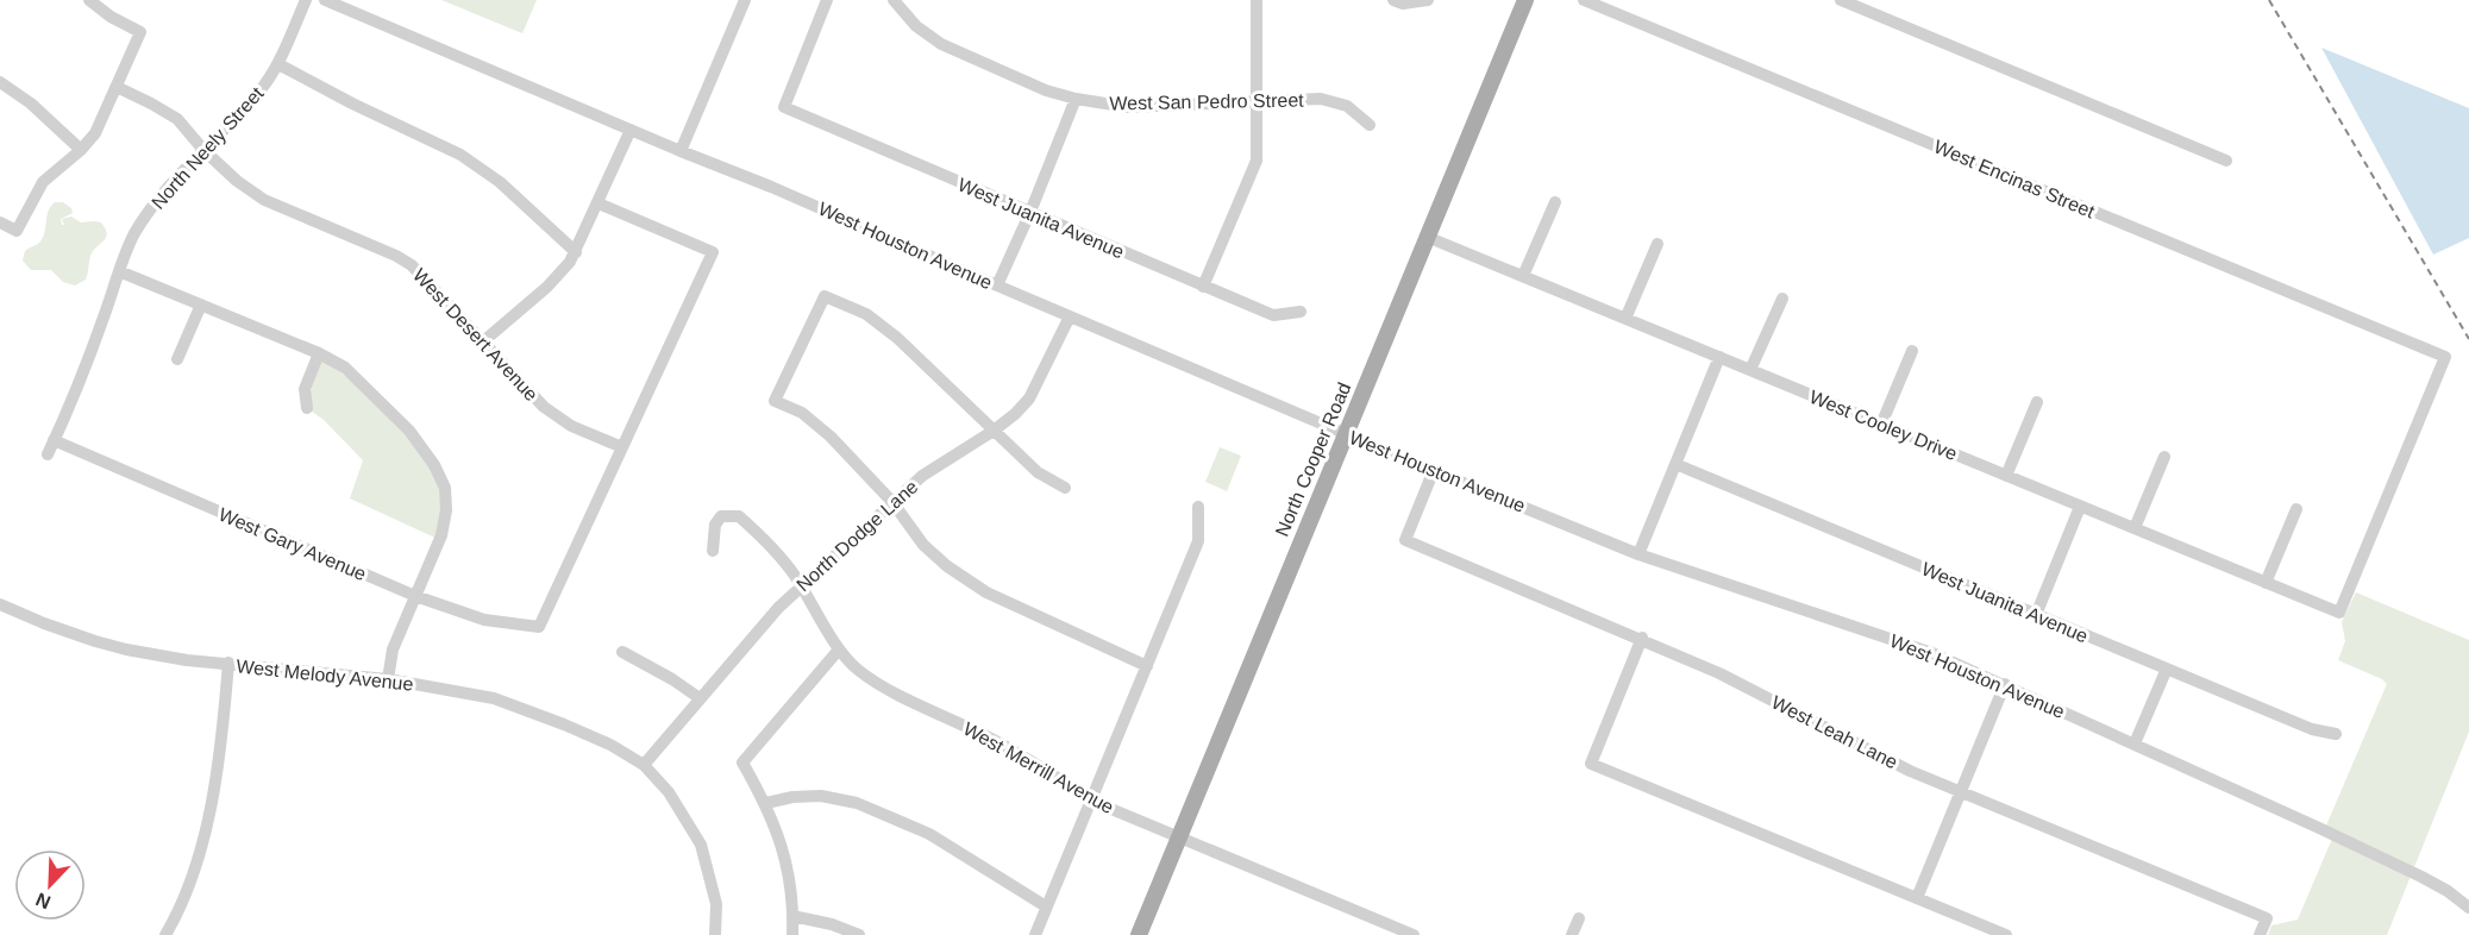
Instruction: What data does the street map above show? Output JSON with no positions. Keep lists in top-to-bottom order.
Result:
{
  "streets": {
    "main road": ["North Cooper Road"],
    "street": [
      "West San Pedro Street",
      "North Neely Street",
      "West Encinas Street",
      "West Juanita Avenue",
      "West Houston Avenue",
      "West Desert Avenue",
      "West Cooley Drive",
      "North Dodge Lane",
      "West Gary Avenue",
      "West Melody Avenue",
      "West Leah Lane",
      "West Merrill Avenue"
    ]
  },
  "crossings": [
    ["North Neely Street", "West Desert Avenue"],
    ["North Neely Street", "West Gary Avenue"],
    ["West Encinas Street", "West Cooley Drive"],
    ["West Houston Avenue", "North Cooper Road"],
    ["West Houston Avenue", "North Dodge Lane"],
    ["West Houston Avenue", "West Leah Lane"],
    ["West Desert Avenue", "West Gary Avenue"],
    ["West Cooley Drive", "North Cooper Road"],
    ["North Cooper Road", "West Merrill Avenue"],
    ["North Dodge Lane", "West Melody Avenue"],
    ["North Dodge Lane", "West Merrill Avenue"]
  ],
  "north": "bottom left"
}
